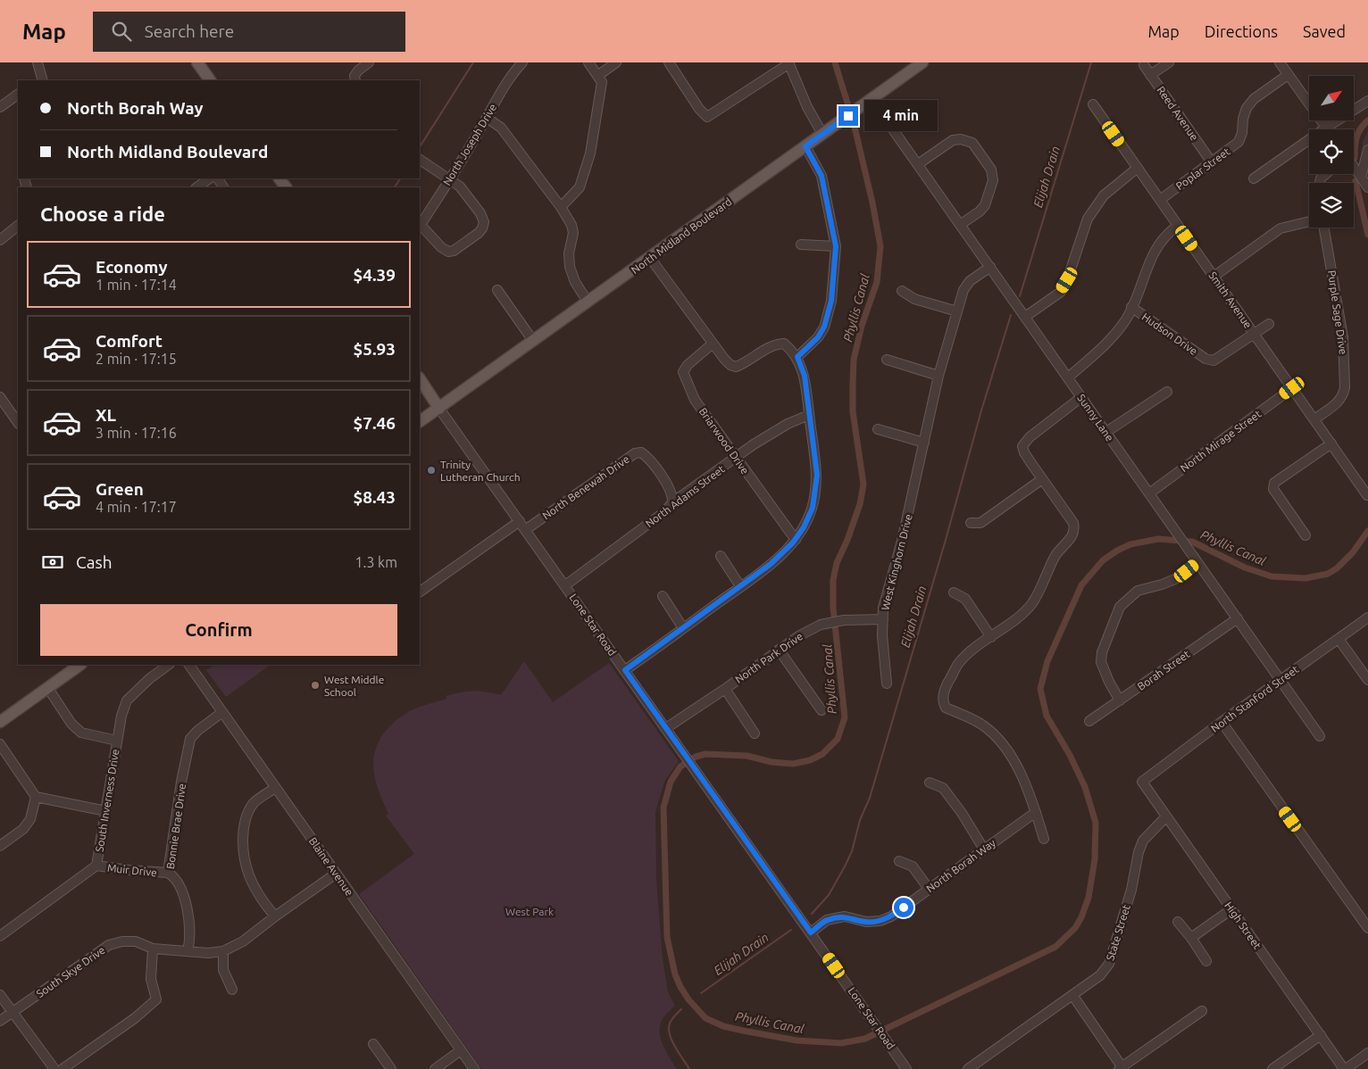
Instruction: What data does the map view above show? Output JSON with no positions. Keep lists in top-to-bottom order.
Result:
{
  "streets": {
    "main road": ["North Midland Boulevard", "Lone Star Road"],
    "street": [
      "Reed Avenue",
      "North Joseph Drive",
      "Poplar Street",
      "Smith Avenue",
      "Purple Sage Drive",
      "Hudson Drive",
      "Sunny Lane",
      "Briarwood Drive",
      "North Mirage Street",
      "North Benewah Drive",
      "North Adams Street",
      "West Kinghorn Drive",
      "North Park Drive",
      "Borah Street",
      "North Stanford Street",
      "South Inverness Drive",
      "Bonnie Brae Drive",
      "North Borah Way",
      "Blaine Avenue",
      "Muir Drive",
      "High Street",
      "State Street",
      "South Skye Drive"
    ]
  },
  "crossings": [
    ["Reed Avenue", "Poplar Street"],
    ["Poplar Street", "Smith Avenue"],
    ["North Midland Boulevard", "Sunny Lane"],
    ["North Midland Boulevard", "Lone Star Road"],
    ["Smith Avenue", "Purple Sage Drive"],
    ["Smith Avenue", "Hudson Drive"],
    ["Smith Avenue", "North Mirage Street"],
    ["Sunny Lane", "North Mirage Street"],
    ["Sunny Lane", "West Kinghorn Drive"],
    ["Sunny Lane", "Borah Street"],
    ["Sunny Lane", "North Stanford Street"],
    ["Briarwood Drive", "North Adams Street"],
    ["North Benewah Drive", "North Adams Street"],
    ["North Benewah Drive", "Lone Star Road"],
    ["North Adams Street", "Lone Star Road"],
    ["West Kinghorn Drive", "North Park Drive"],
    ["Lone Star Road", "North Park Drive"],
    ["Lone Star Road", "North Borah Way"],
    ["North Stanford Street", "High Street"],
    ["South Inverness Drive", "Muir Drive"],
    ["Bonnie Brae Drive", "Blaine Avenue"],
    ["Bonnie Brae Drive", "Muir Drive"],
    ["Bonnie Brae Drive", "South Skye Drive"],
    ["Blaine Avenue", "South Skye Drive"],
    ["High Street", "State Street"]
  ],
  "water": ["Elijah Drain", "Phyllis Canal"],
  "parks": ["West Park"],
  "places": ["Trinity Lutheran Church", "West Middle School"],
  "north": "top right",
  "page": {
    "header": "Map",
    "search": "Search here",
    "nav": ["Map", "Directions", "Saved"],
    "banner": ["North Borah Way", "North Midland Boulevard"],
    "bubble": "4 min",
    "heading": "Choose a ride",
    "list": [
      {
        "name": "Economy",
        "note": "1 min · 17:14",
        "value": "$4.39"
      },
      {
        "name": "Comfort",
        "note": "2 min · 17:15",
        "value": "$5.93"
      },
      {
        "name": "XL",
        "note": "3 min · 17:16",
        "value": "$7.46"
      },
      {
        "name": "Green",
        "note": "4 min · 17:17",
        "value": "$8.43"
      }
    ],
    "pay": ["Cash", "1.3 km"],
    "buttons": "Confirm"
  }
}
